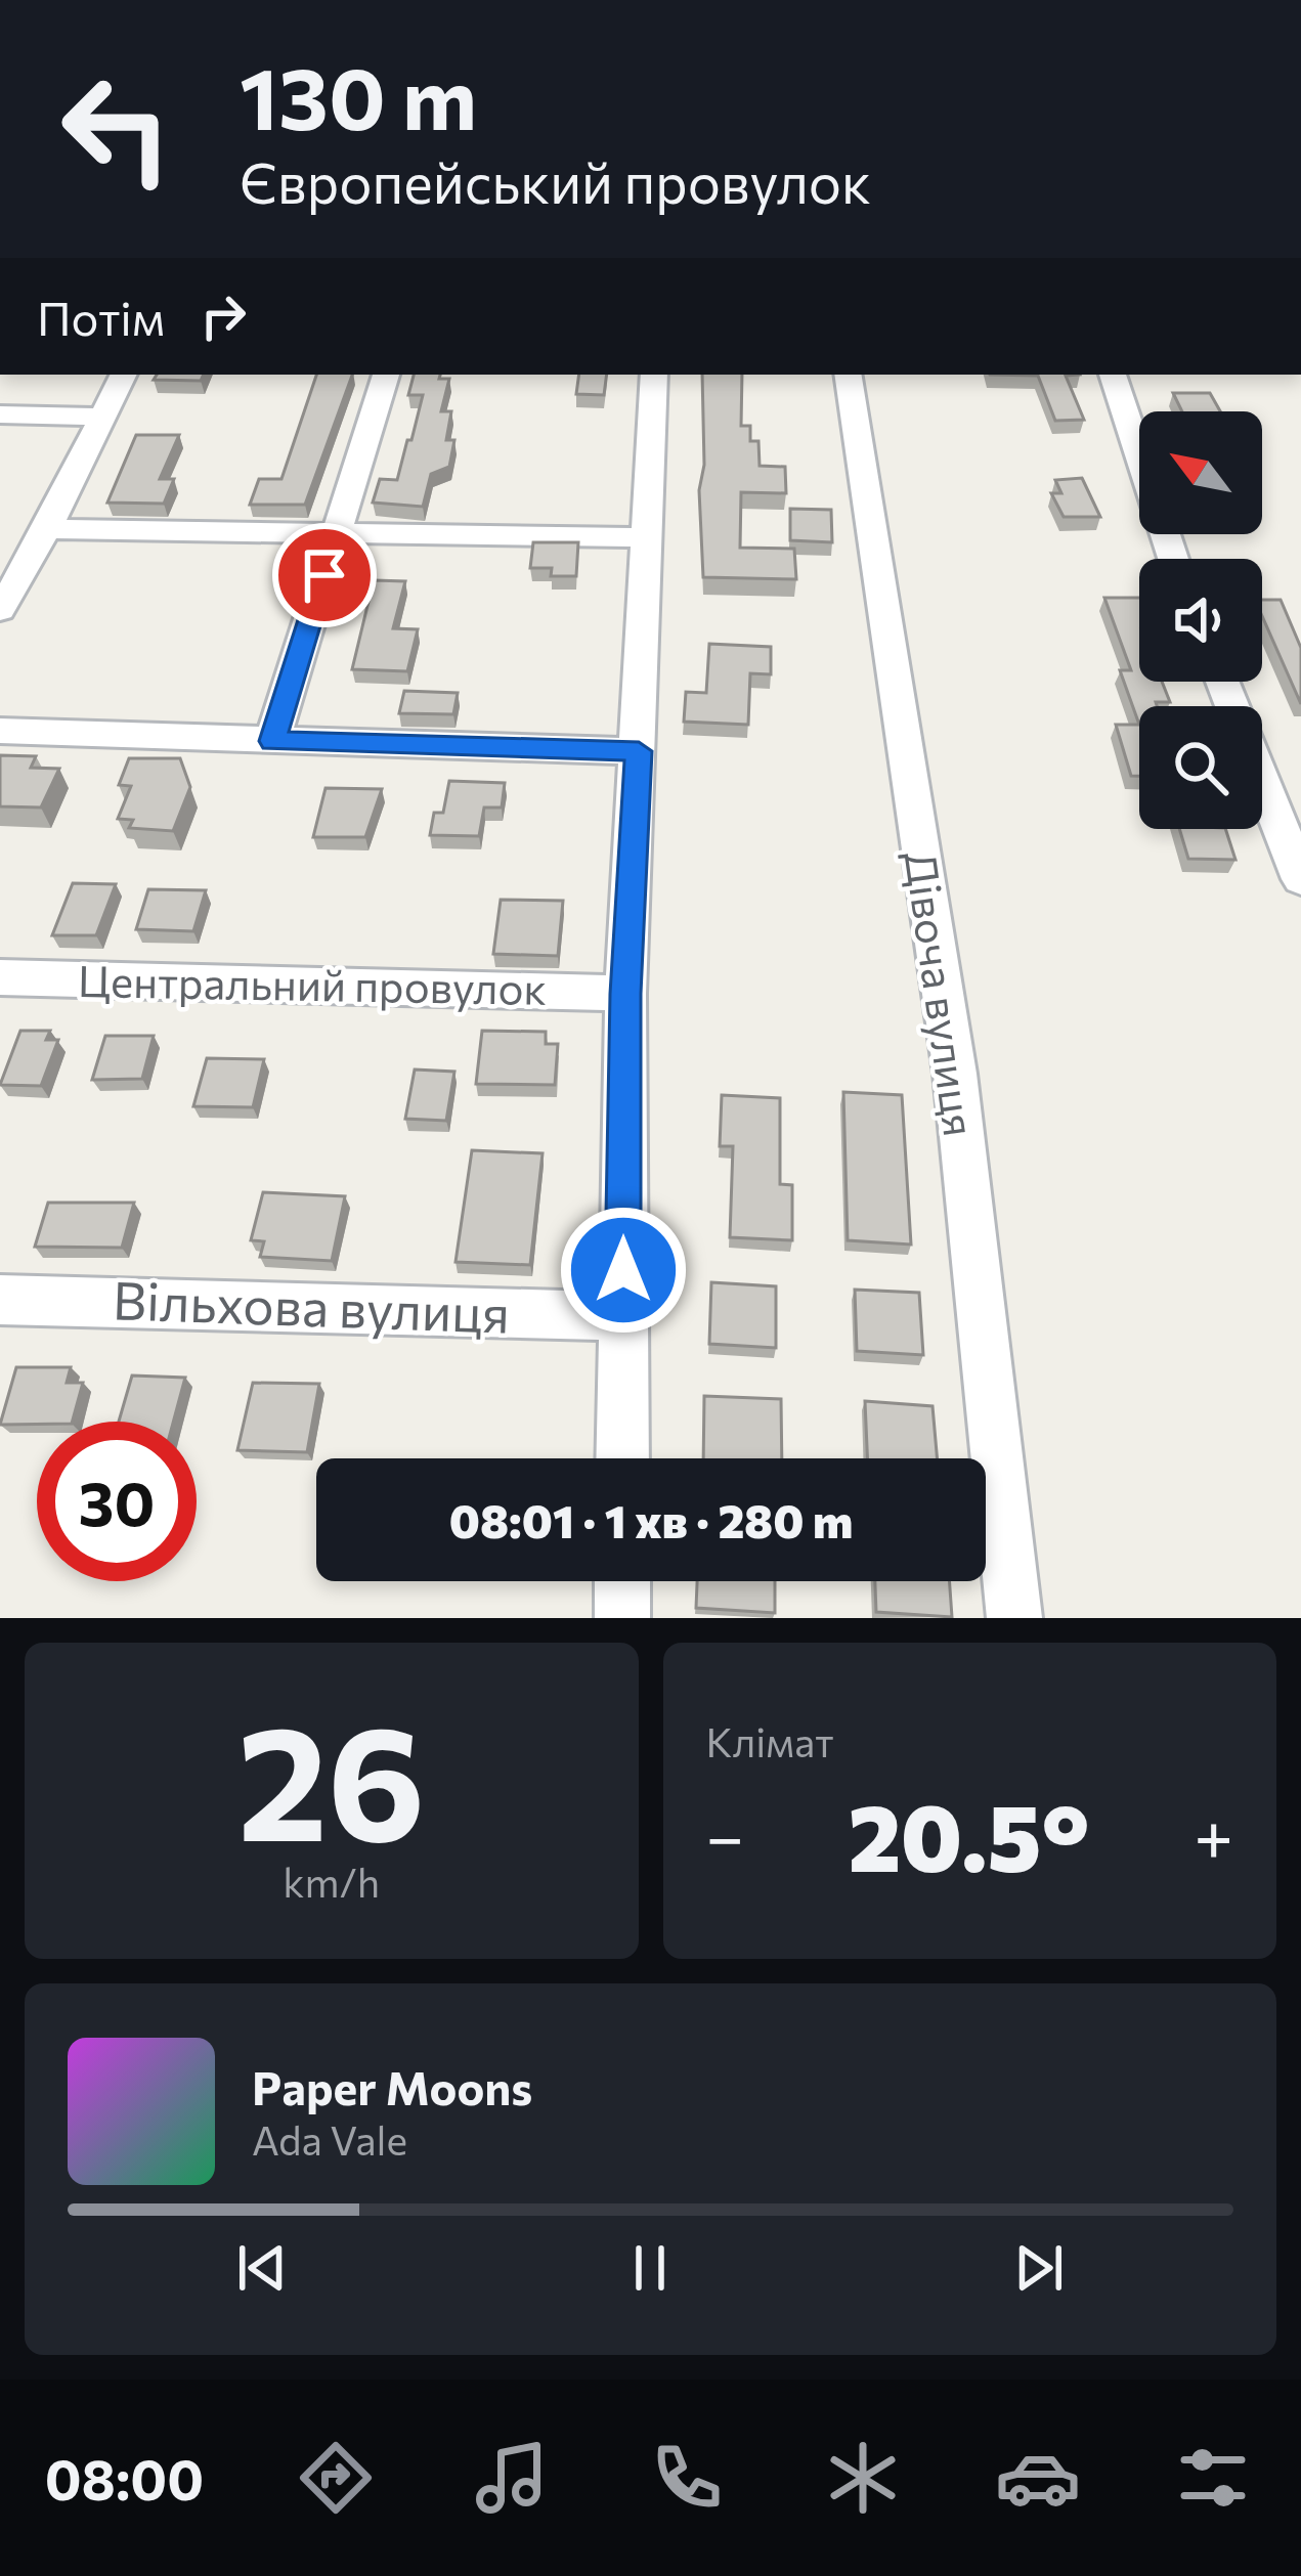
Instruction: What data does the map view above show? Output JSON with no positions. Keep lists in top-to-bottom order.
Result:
{
  "streets": {
    "street": ["Центральний провулок", "Дівоча вулиця", "Вільхова вулиця"]
  },
  "north": "top left",
  "page": {
    "turn": ["130 m", "Європейський провулок"],
    "then": "Потім",
    "limit": "30",
    "trip": "08:01 · 1 хв · 280 m",
    "tile": [
      ["26", "km/h"],
      "Клімат"
    ],
    "heat": ["−", "20.5°", "+"],
    "song": ["Paper Moons", "Ada Vale"],
    "tabs": "08:00"
  }
}
